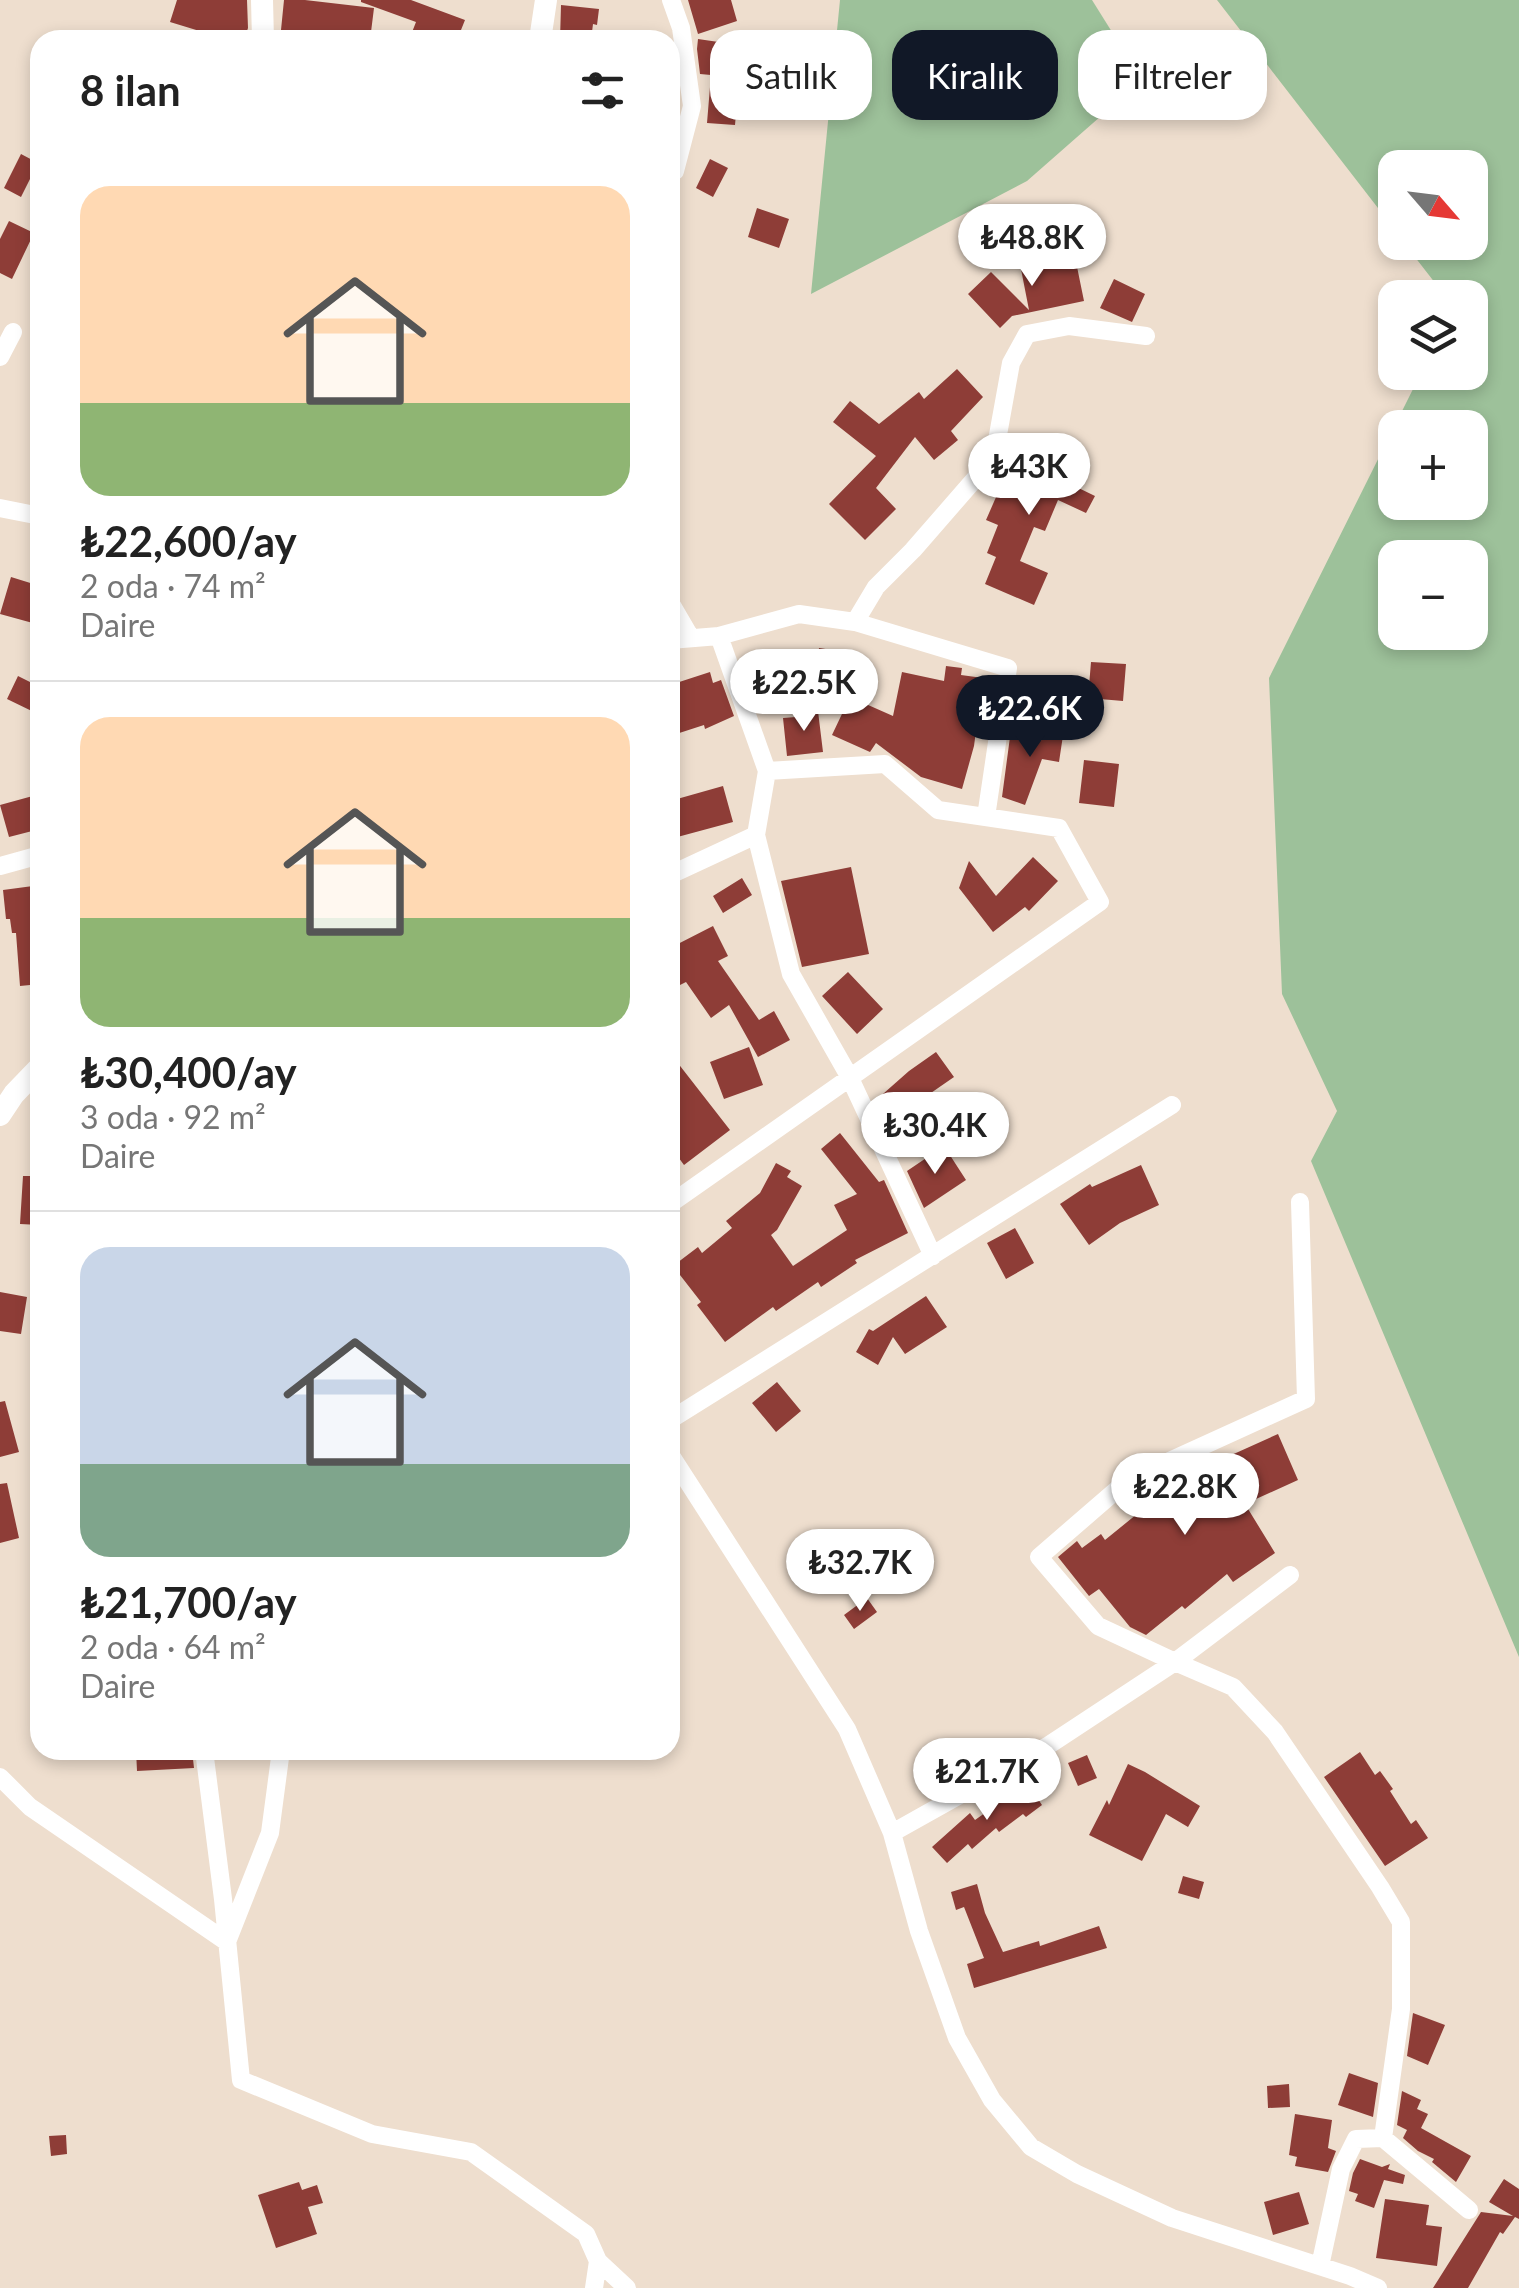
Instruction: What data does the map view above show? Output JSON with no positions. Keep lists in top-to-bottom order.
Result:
{
  "north": "bottom right",
  "page": {
    "chip": ["Satılık", "Kiralık", "Filtreler"],
    "heading": "8 ilan",
    "map_buttons": ["+", "−"],
    "list": [
      {
        "name": "₺22,600/ay",
        "note": "2 oda · 74 m² · Daire"
      },
      {
        "name": "₺30,400/ay",
        "note": "3 oda · 92 m² · Daire"
      },
      {
        "name": "₺21,700/ay",
        "note": "2 oda · 64 m² · Daire"
      }
    ],
    "price": [
      "₺48.8K",
      "₺43K",
      "₺22.5K",
      "₺22.6K",
      "₺30.4K",
      "₺22.8K",
      "₺32.7K",
      "₺21.7K"
    ]
  }
}
